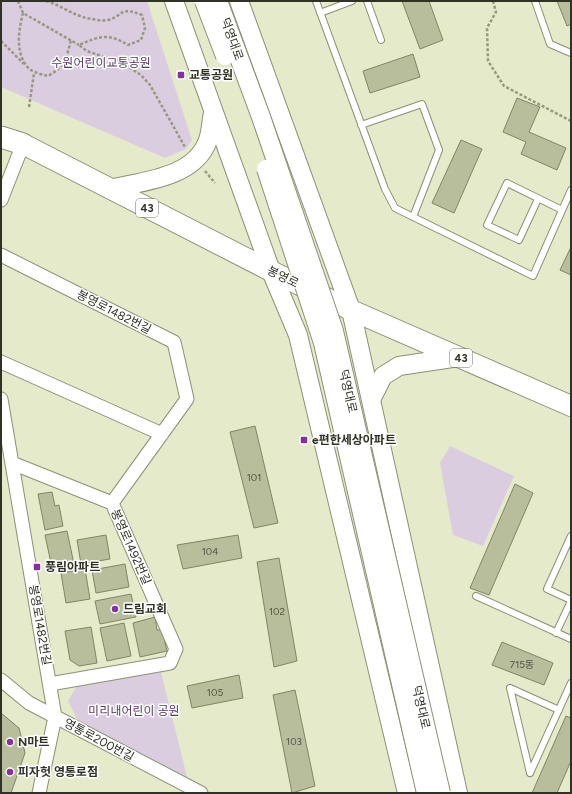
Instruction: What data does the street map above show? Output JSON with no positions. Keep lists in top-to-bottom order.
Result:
{
  "streets": {
    "main road": ["덕영대로", "43", "봉영로"],
    "street": ["봉영로1482번길", "봉영로1492번길", "영통로200번길"]
  },
  "crossings": [
    ["봉영로1482번길", "봉영로1492번길"],
    ["봉영로1482번길", "영통로200번길"]
  ],
  "parks": ["수원어린이교통공원", "미리내어린이 공원"],
  "places": {
    "transit": ["교통공원", "e편한세상아파트", "풍림아파트"],
    "other": ["드림교회", "N마트", "피자헛 영통로점"]
  },
  "house_numbers": [
    "101",
    "104",
    "102",
    "715동",
    "105",
    "103"
  ]
}
